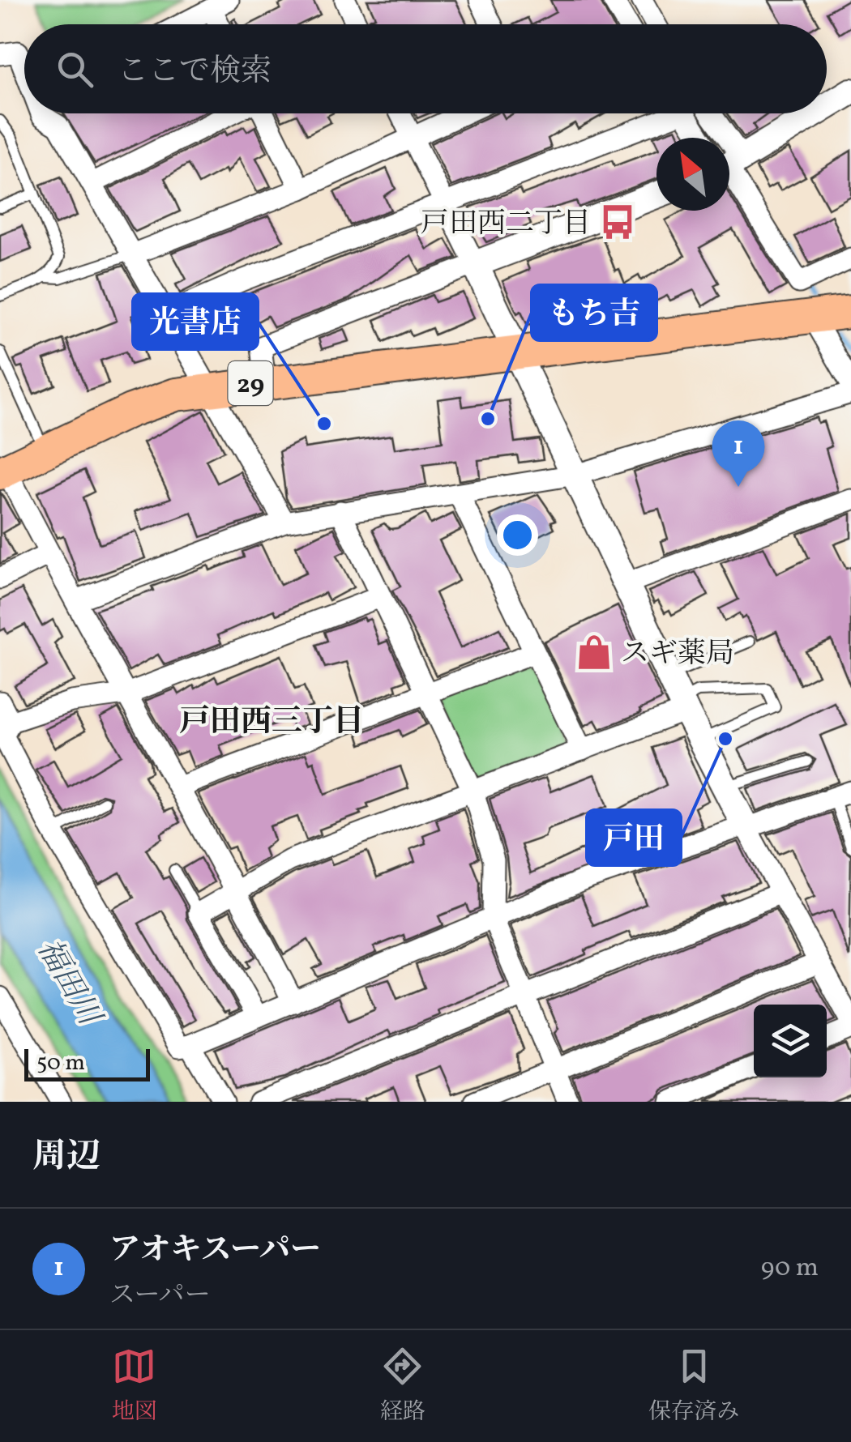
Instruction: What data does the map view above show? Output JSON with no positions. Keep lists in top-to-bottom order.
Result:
{
  "streets": {
    "main road": ["29"]
  },
  "districts": ["戸田西三丁目"],
  "water": ["福田川"],
  "places": {
    "bus stop": ["戸田西二丁目"],
    "other": ["もち吉", "光書店", "戸田"],
    "shop": ["スギ薬局"]
  },
  "scale_bar": "50 m",
  "north": "top left",
  "page": {
    "search": "ここで検索",
    "pins": "1",
    "scale": "50 m",
    "heading": "周辺",
    "list": [
      {
        "mark": "1",
        "name": "アオキスーパー",
        "note": "スーパー",
        "value": "90 m"
      }
    ],
    "nav": ["地図", "経路", "保存済み"]
  }
}
